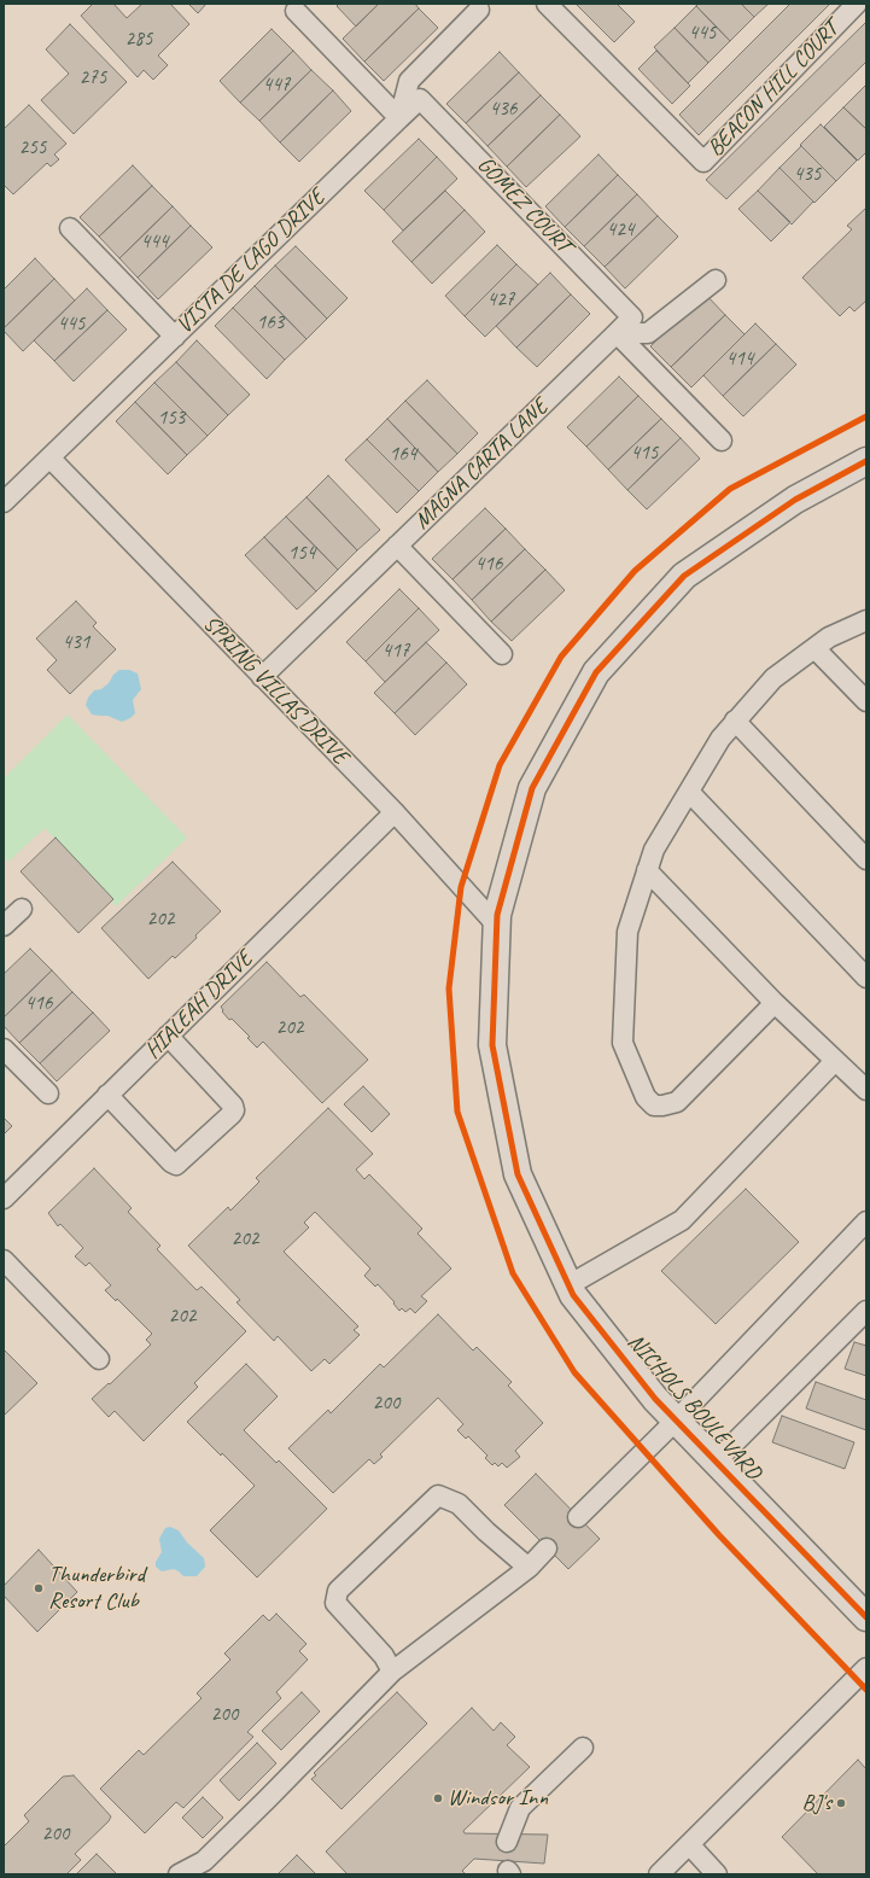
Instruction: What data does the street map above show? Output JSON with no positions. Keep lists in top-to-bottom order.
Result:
{
  "streets": {
    "street": ["NICHOLS BOULEVARD"],
    "lane": [
      "BEACON HILL COURT",
      "GOMEZ COURT",
      "VISTA DE LAGO DRIVE",
      "MAGNA CARTA LANE",
      "SPRING VILLAS DRIVE",
      "HIALEAH DRIVE"
    ]
  },
  "crossings": [
    ["GOMEZ COURT", "VISTA DE LAGO DRIVE"],
    ["GOMEZ COURT", "MAGNA CARTA LANE"],
    ["VISTA DE LAGO DRIVE", "SPRING VILLAS DRIVE"],
    ["MAGNA CARTA LANE", "SPRING VILLAS DRIVE"],
    ["SPRING VILLAS DRIVE", "HIALEAH DRIVE"],
    ["SPRING VILLAS DRIVE", "NICHOLS BOULEVARD"]
  ],
  "places": ["Thunderbird Resort Club", "Windsor Inn", "BJ's"],
  "house_numbers": [
    "445",
    "285",
    "275",
    "447",
    "436",
    "255",
    "435",
    "424",
    "444",
    "427",
    "163",
    "445",
    "414",
    "153",
    "415",
    "164",
    "154",
    "416",
    "431",
    "417",
    "202",
    "416",
    "202",
    "202",
    "202",
    "200",
    "200",
    "200"
  ]
}
